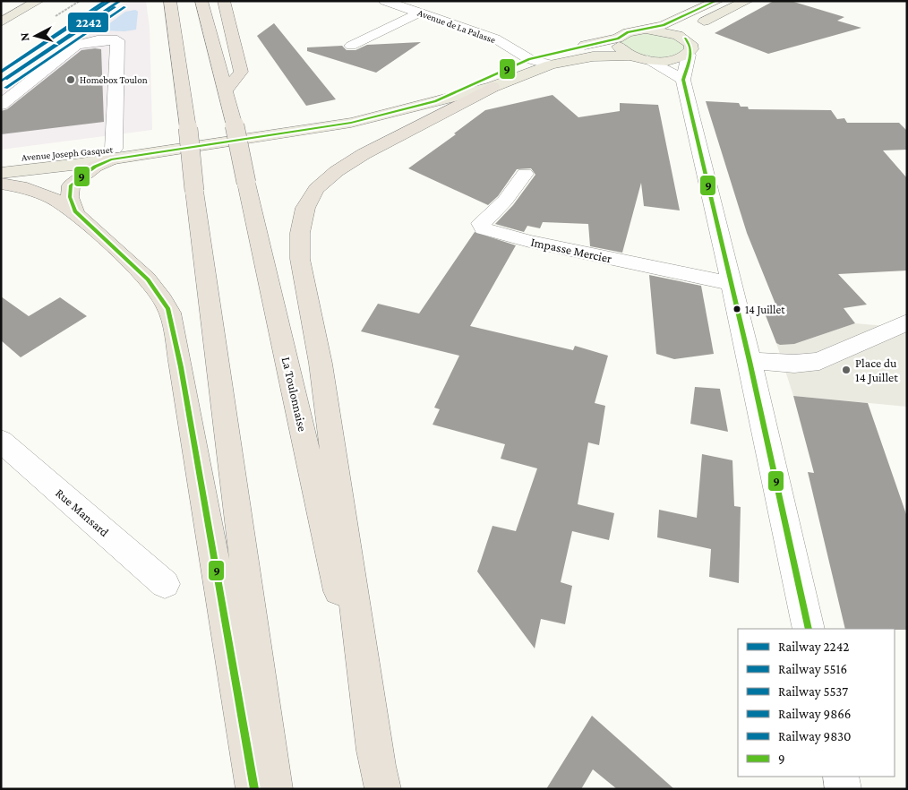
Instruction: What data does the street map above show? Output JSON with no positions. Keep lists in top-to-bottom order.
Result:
{
  "streets": {
    "highway": ["La Toulonnaise"],
    "main road": ["Avenue Joseph Gasquet"],
    "street": ["Avenue de La Palasse", "Impasse Mercier", "Rue Mansard"]
  },
  "crossings": [
    ["Avenue de La Palasse", "Avenue Joseph Gasquet"]
  ],
  "places": ["Homebox Toulon", "14 Juillet", "Place du 14 Juillet"],
  "lines": [
    "rail line 2242",
    "rail line 5537",
    "rail line 9866",
    "transit line 9",
    "rail line 5516",
    "rail line 9830"
  ],
  "legend": [
    "Railway 2242",
    "Railway 5516",
    "Railway 5537",
    "Railway 9866",
    "Railway 9830",
    "9"
  ],
  "north": "left"
}
